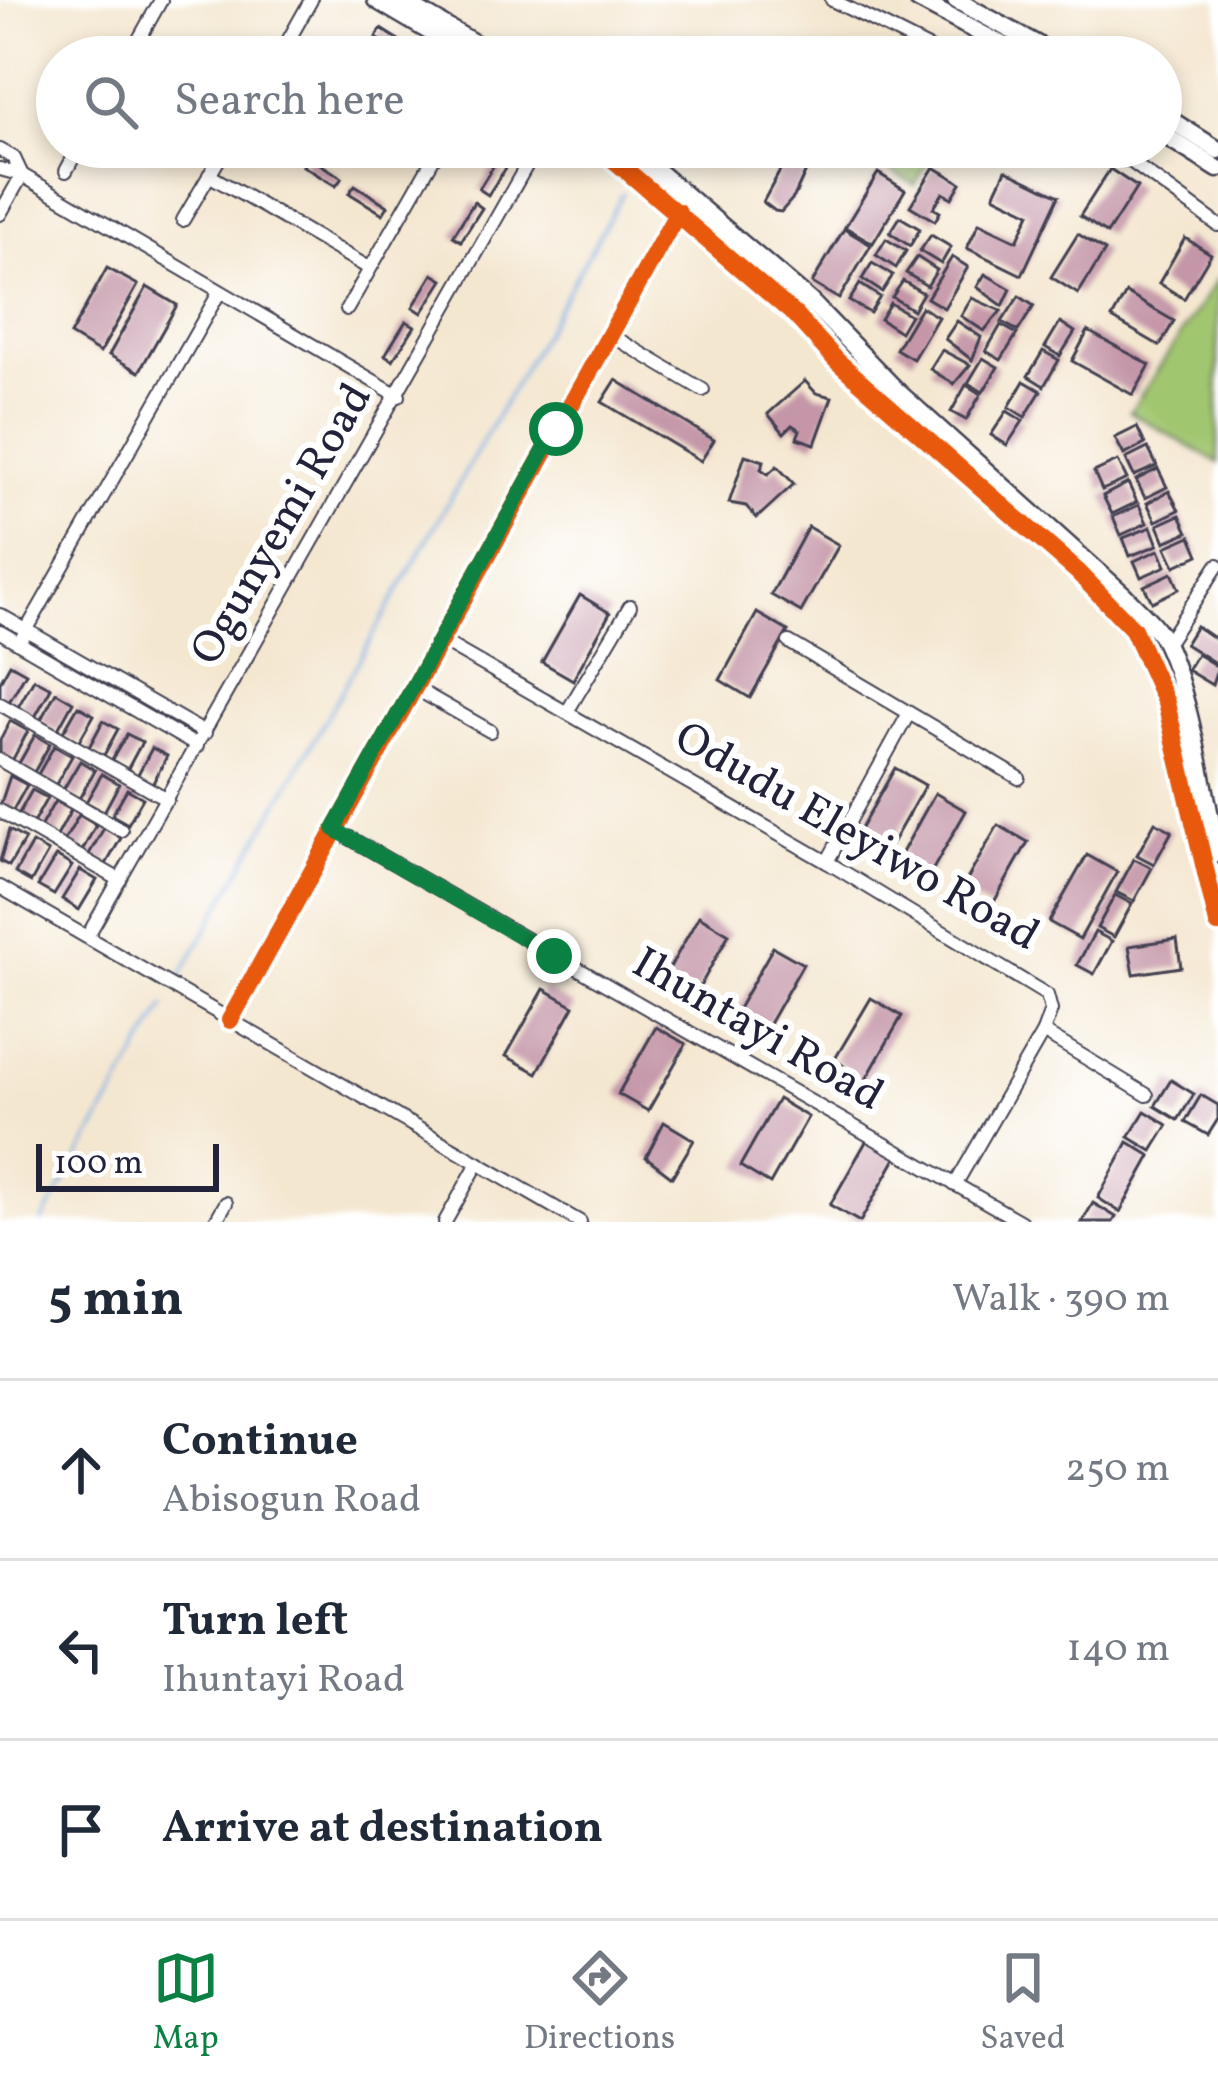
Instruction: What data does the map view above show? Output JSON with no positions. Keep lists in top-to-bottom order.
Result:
{
  "streets": {
    "street": ["Ogunyemi Road", "Odudu Eleyiwo Road", "Ihuntayi Road"]
  },
  "scale_bar": "100 m",
  "page": {
    "search": "Search here",
    "scale": "100 m",
    "heading": ["5 min", "Walk · 390 m"],
    "list": [
      ["Continue", "Abisogun Road", "250 m"],
      ["Turn left", "Ihuntayi Road", "140 m"],
      "Arrive at destination"
    ],
    "nav": ["Map", "Directions", "Saved"]
  }
}
